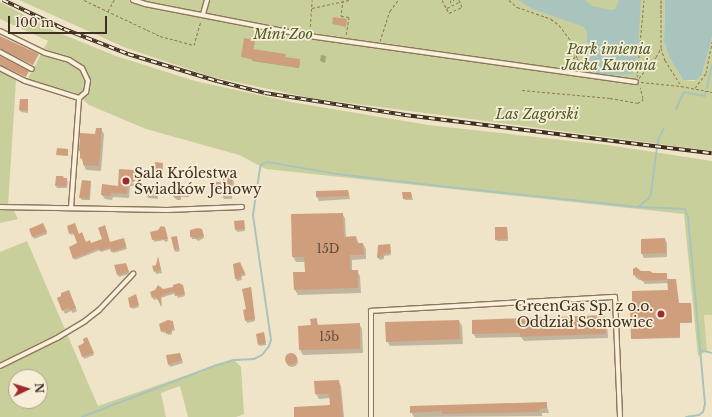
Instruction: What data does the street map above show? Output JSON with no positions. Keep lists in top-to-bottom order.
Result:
{
  "parks": ["Mini Zoo", "Park imienia Jacka Kuronia", "Las Zagórski"],
  "places": ["Sala Królestwa Świadków Jehowy", "GreenGas Sp. z o.o. Oddział Sosnowiec"],
  "house_numbers": ["15D", "15b"],
  "scale_bar": "100 m",
  "north": "right"
}
